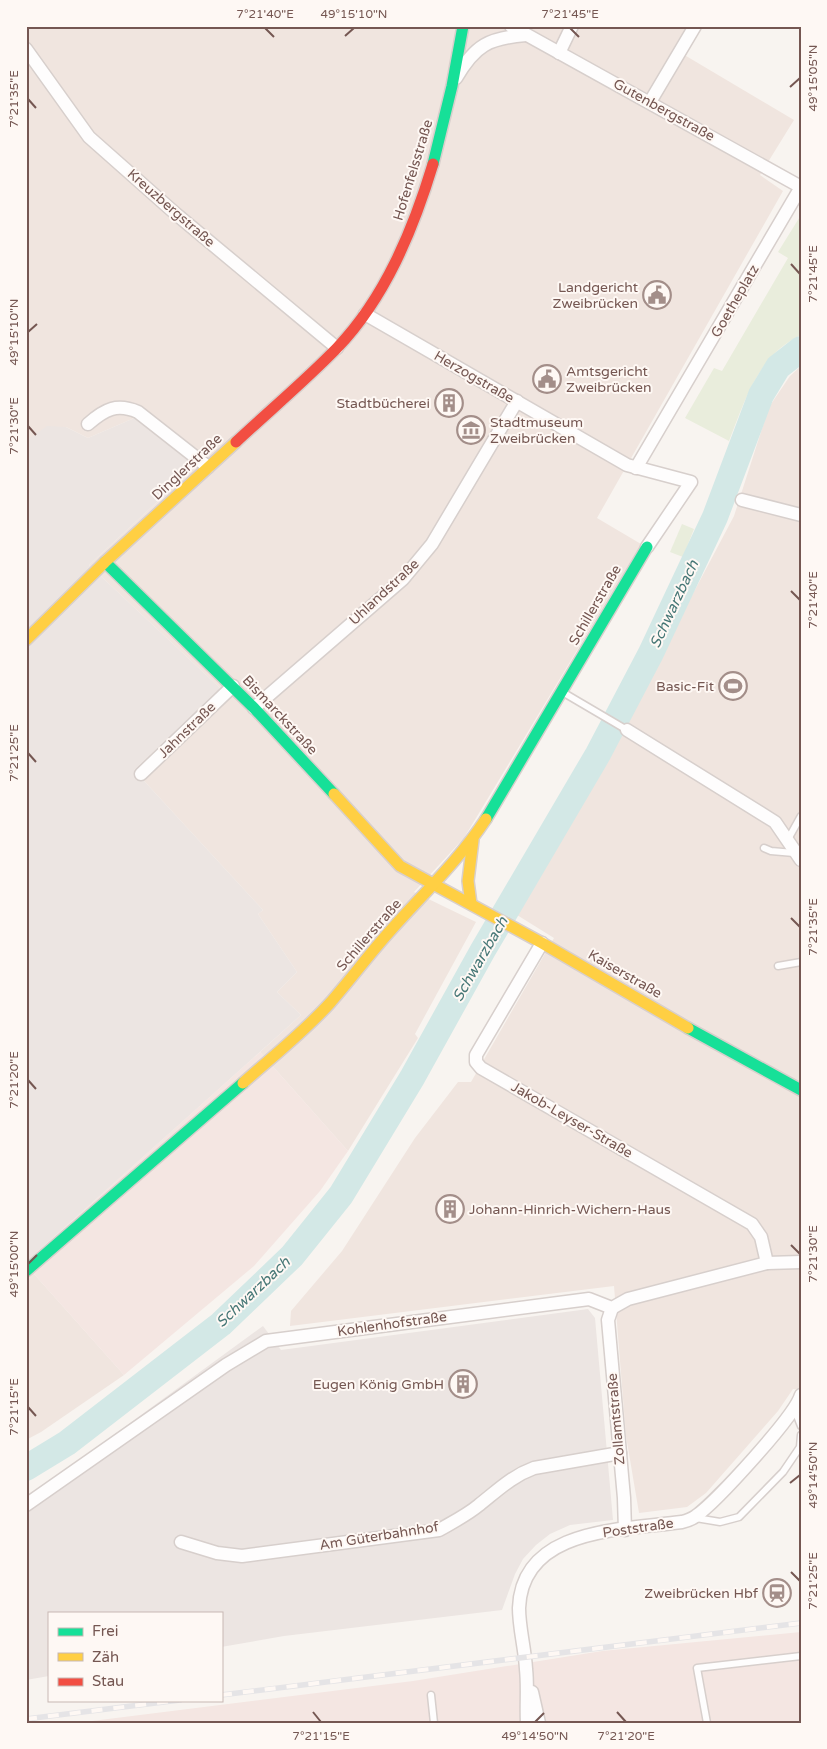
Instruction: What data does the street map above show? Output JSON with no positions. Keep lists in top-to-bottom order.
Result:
{
  "streets": {
    "street": [
      "Gutenbergstraße",
      "Hofenfelsstraße",
      "Kreuzbergstraße",
      "Goetheplatz",
      "Herzogstraße",
      "Dinglerstraße",
      "Uhlandstraße",
      "Schillerstraße",
      "Bismarckstraße",
      "Jahnstraße",
      "Kaiserstraße",
      "Jakob-Leyser-Straße",
      "Kohlenhofstraße",
      "Zollamtstraße",
      "Poststraße",
      "Am Güterbahnhof"
    ]
  },
  "crossings": [
    ["Gutenbergstraße", "Goetheplatz"],
    ["Hofenfelsstraße", "Herzogstraße"],
    ["Hofenfelsstraße", "Dinglerstraße"],
    ["Kreuzbergstraße", "Dinglerstraße"],
    ["Goetheplatz", "Herzogstraße"],
    ["Herzogstraße", "Dinglerstraße"],
    ["Herzogstraße", "Uhlandstraße"],
    ["Herzogstraße", "Schillerstraße"],
    ["Dinglerstraße", "Bismarckstraße"],
    ["Uhlandstraße", "Bismarckstraße"],
    ["Schillerstraße", "Bismarckstraße"],
    ["Schillerstraße", "Kaiserstraße"],
    ["Bismarckstraße", "Jahnstraße"],
    ["Bismarckstraße", "Kaiserstraße"],
    ["Kaiserstraße", "Jakob-Leyser-Straße"],
    ["Kohlenhofstraße", "Zollamtstraße"],
    ["Zollamtstraße", "Poststraße"],
    ["Zollamtstraße", "Am Güterbahnhof"]
  ],
  "water": ["Schwarzbach"],
  "places": {
    "public building": ["Landgericht Zweibrücken", "Amtsgericht Zweibrücken"],
    "building": ["Stadtbücherei", "Johann-Hinrich-Wichern-Haus", "Eugen König GmbH"],
    "museum": ["Stadtmuseum Zweibrücken"],
    "sports": ["Basic-Fit"],
    "station": ["Zweibrücken Hbf"]
  },
  "legend": ["Frei", "Zäh", "Stau"],
  "coordinates": [
    "7°21'40\"E",
    "49°15'10\"N",
    "7°21'45\"E",
    "49°15'05\"N",
    "7°21'35\"E",
    "7°21'30\"E",
    "7°21'25\"E",
    "7°21'20\"E",
    "49°15'00\"N",
    "7°21'15\"E",
    "49°14'50\"N"
  ]
}
